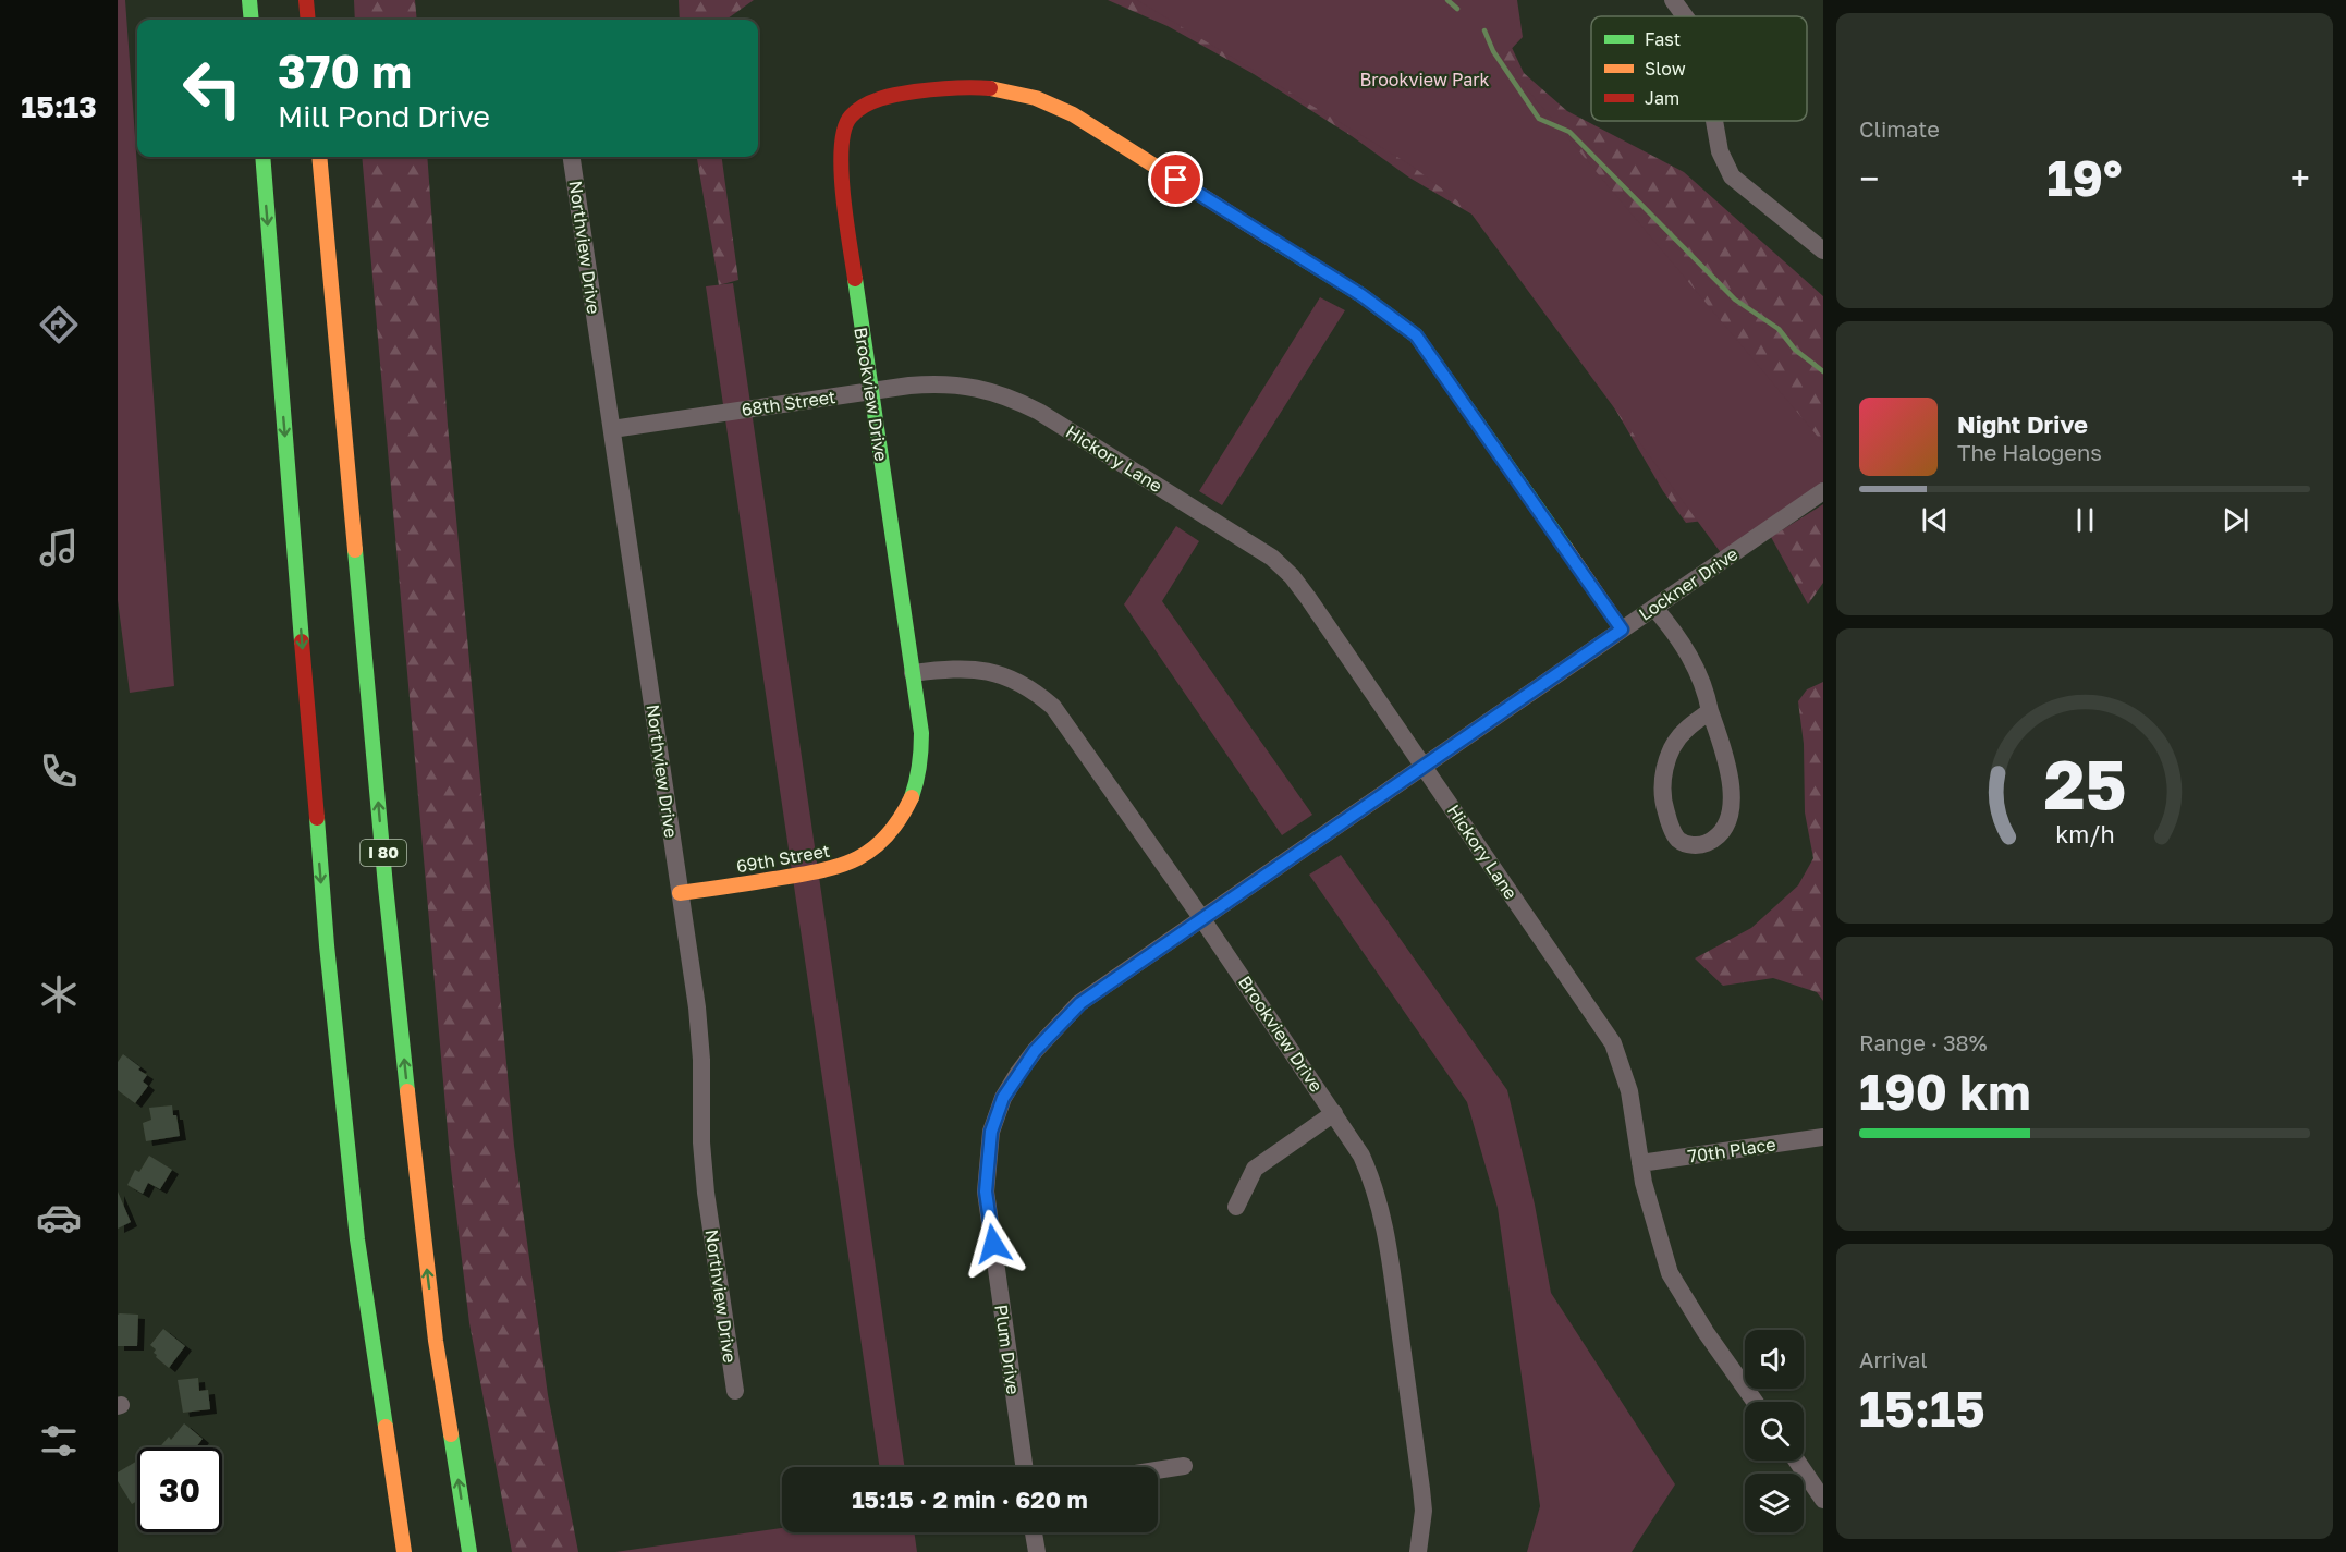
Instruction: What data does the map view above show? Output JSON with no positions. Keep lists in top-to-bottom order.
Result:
{
  "streets": {
    "main road": ["Brookview Drive", "I 80", "69th Street"],
    "street": [
      "Northview Drive",
      "68th Street",
      "Hickory Lane",
      "Lockner Drive",
      "70th Place",
      "Plum Drive"
    ]
  },
  "crossings": [
    ["Northview Drive", "68th Street"],
    ["Northview Drive", "69th Street"],
    ["Brookview Drive", "68th Street"],
    ["Brookview Drive", "Lockner Drive"],
    ["Brookview Drive", "69th Street"],
    ["68th Street", "Hickory Lane"],
    ["Hickory Lane", "Lockner Drive"],
    ["Hickory Lane", "70th Place"],
    ["Lockner Drive", "Plum Drive"]
  ],
  "parks": ["Brookview Park"],
  "legend": ["Fast", "Slow", "Jam"],
  "page": {
    "tabs": "15:13",
    "tile": [
      "Climate",
      ["Range · 38%", "190 km"],
      ["Arrival", "15:15"]
    ],
    "turn": ["370 m", "Mill Pond Drive"],
    "heat": ["−", "19°", "+"],
    "song": ["Night Drive", "The Halogens"],
    "limit": "30",
    "trip": "15:15 · 2 min · 620 m",
    "gauge": ["25", "km/h"]
  }
}
